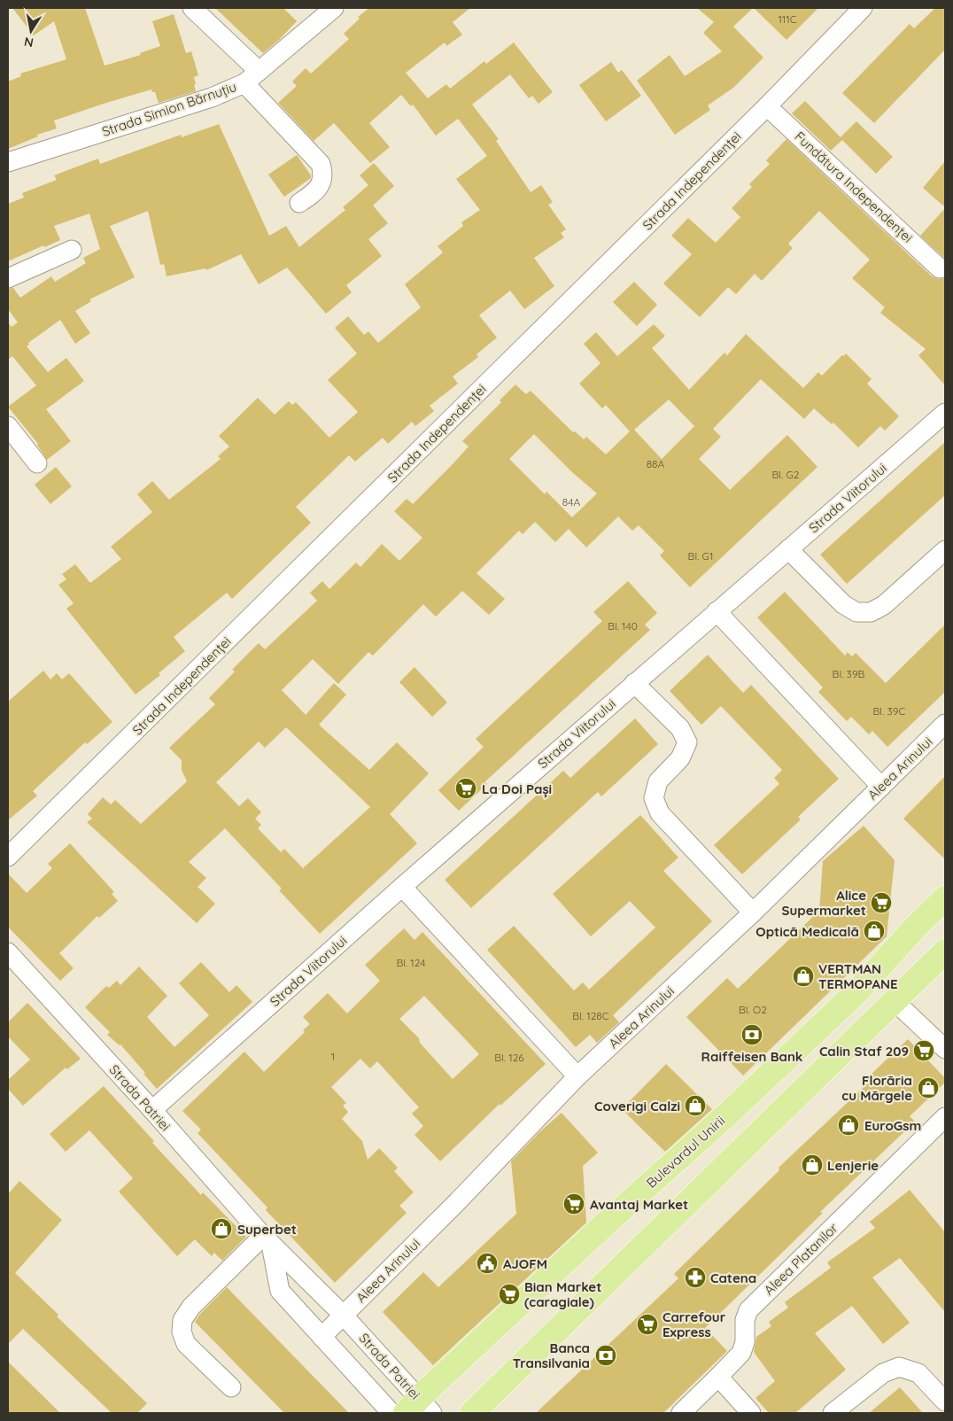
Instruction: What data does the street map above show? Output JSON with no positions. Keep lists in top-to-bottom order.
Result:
{
  "streets": {
    "main road": ["Bulevardul Unirii"],
    "street": [
      "Strada Simion Bărnuțiu",
      "Strada Independenței",
      "Fundătura Independenței",
      "Strada Viitorului",
      "Aleea Arinului",
      "Strada Patriei",
      "Aleea Platanilor"
    ]
  },
  "crossings": [
    ["Strada Independenței", "Fundătura Independenței"],
    ["Strada Viitorului", "Strada Patriei"],
    ["Aleea Arinului", "Strada Patriei"],
    ["Strada Patriei", "Bulevardul Unirii"]
  ],
  "places": {
    "supermarket": [
      "La Doi Pași",
      "Alice Supermarket",
      "Calin Staf 209",
      "Avantaj Market",
      "Bian Market (caragiale)",
      "Carrefour Express"
    ],
    "shop": [
      "Optică Medicală",
      "VERTMAN TERMOPANE",
      "Florăria cu Mărgele",
      "Coverigi Calzi",
      "EuroGsm",
      "Lenjerie",
      "Superbet"
    ],
    "bank": ["Raiffeisen Bank", "Banca Transilvania"],
    "public building": ["AJOFM"],
    "pharmacy": ["Catena"]
  },
  "house_numbers": [
    "111C",
    "88A",
    "Bl. G2",
    "84A",
    "Bl. G1",
    "Bl. 140",
    "Bl. 39B",
    "Bl. 39C",
    "Bl. 124",
    "Bl. O2",
    "Bl. 128C",
    "1",
    "Bl. 126"
  ],
  "north": "bottom"
}
